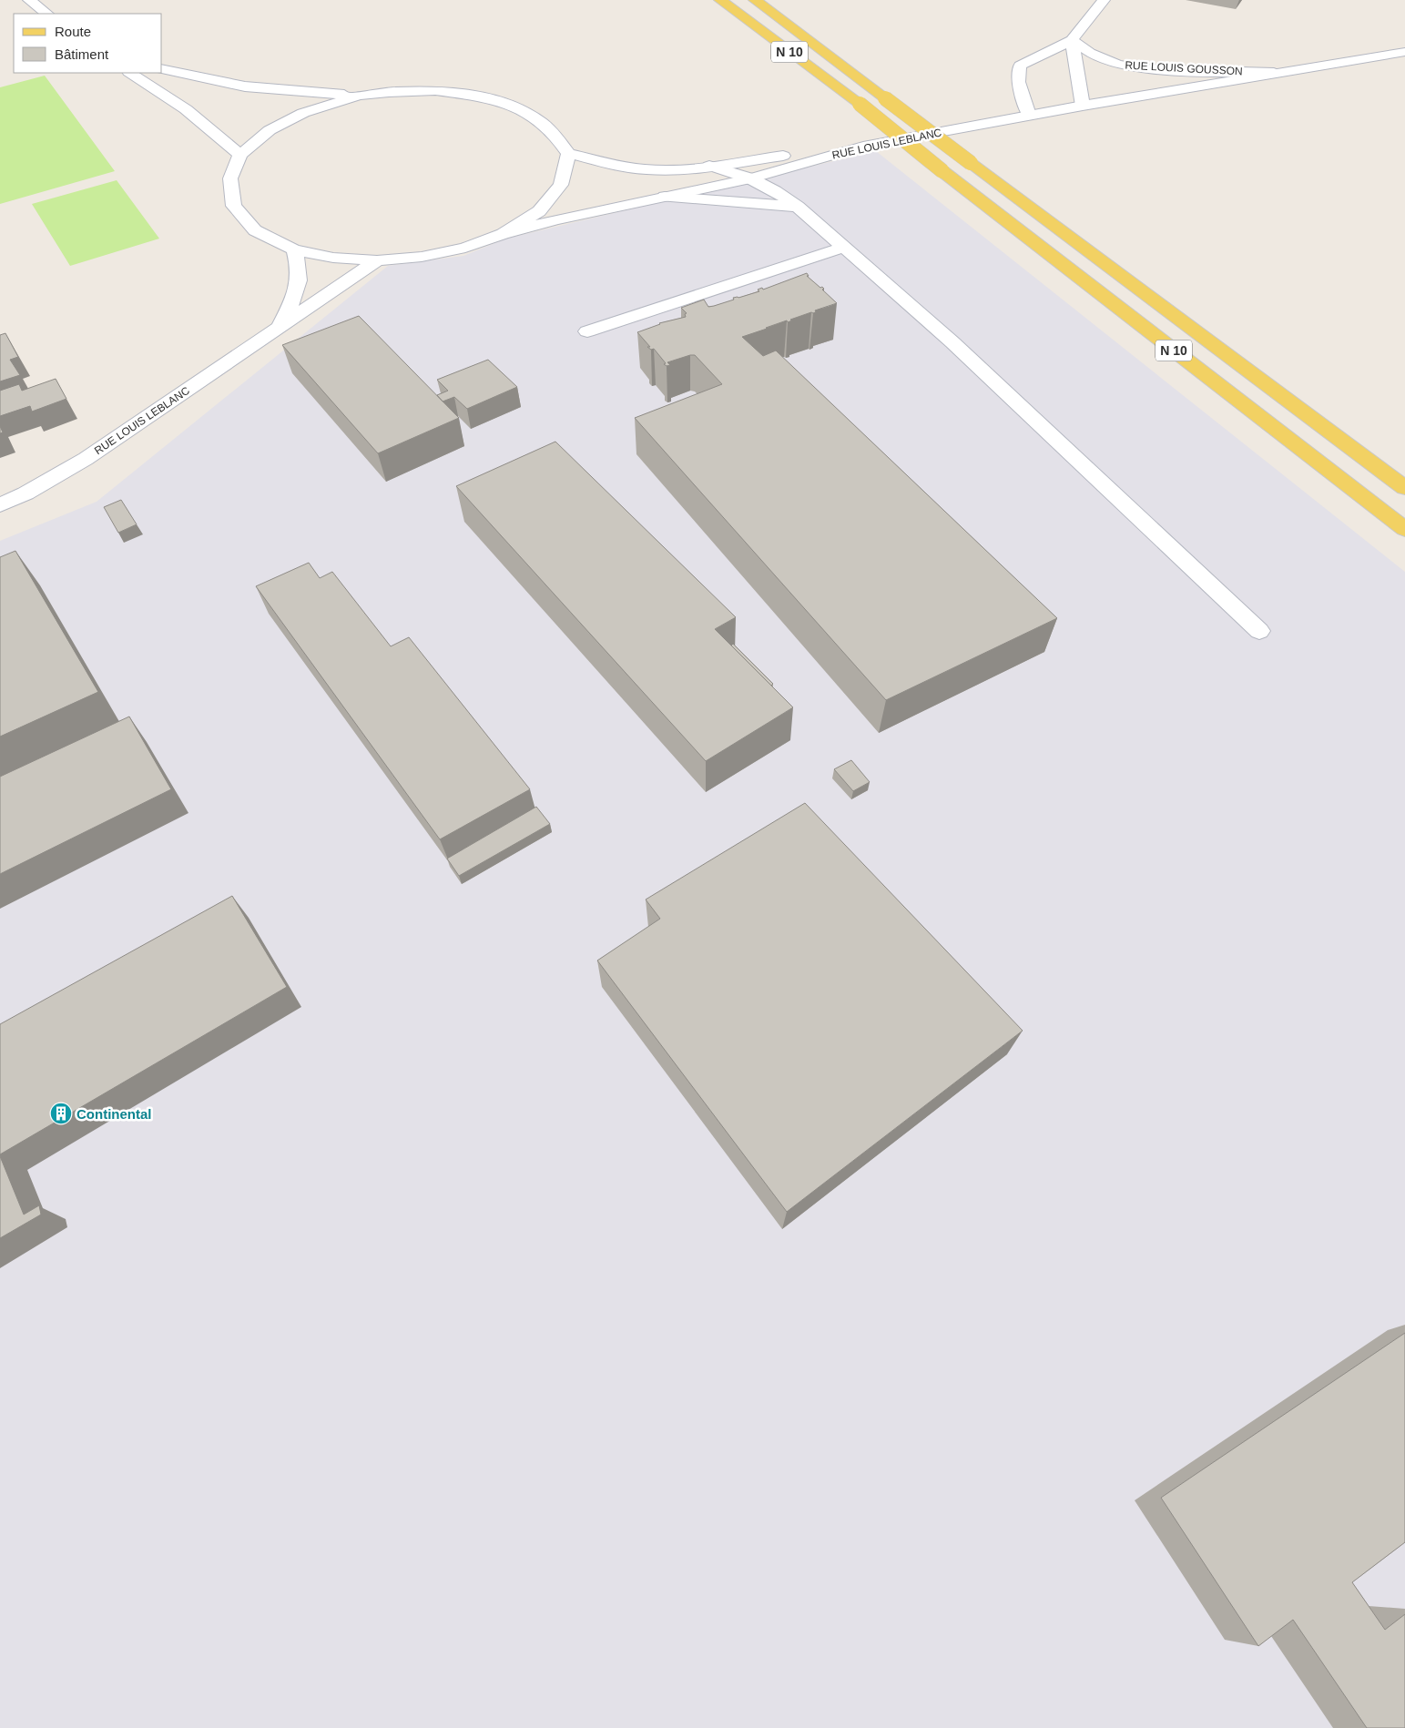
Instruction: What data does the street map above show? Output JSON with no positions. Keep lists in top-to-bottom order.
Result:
{
  "streets": {
    "main road": ["N 10", "RUE LOUIS GOUSSON", "RUE LOUIS LEBLANC"]
  },
  "crossings": [
    ["RUE LOUIS GOUSSON", "RUE LOUIS LEBLANC"]
  ],
  "places": {
    "building": ["Continental"]
  },
  "legend": ["Route", "Bâtiment"]
}
